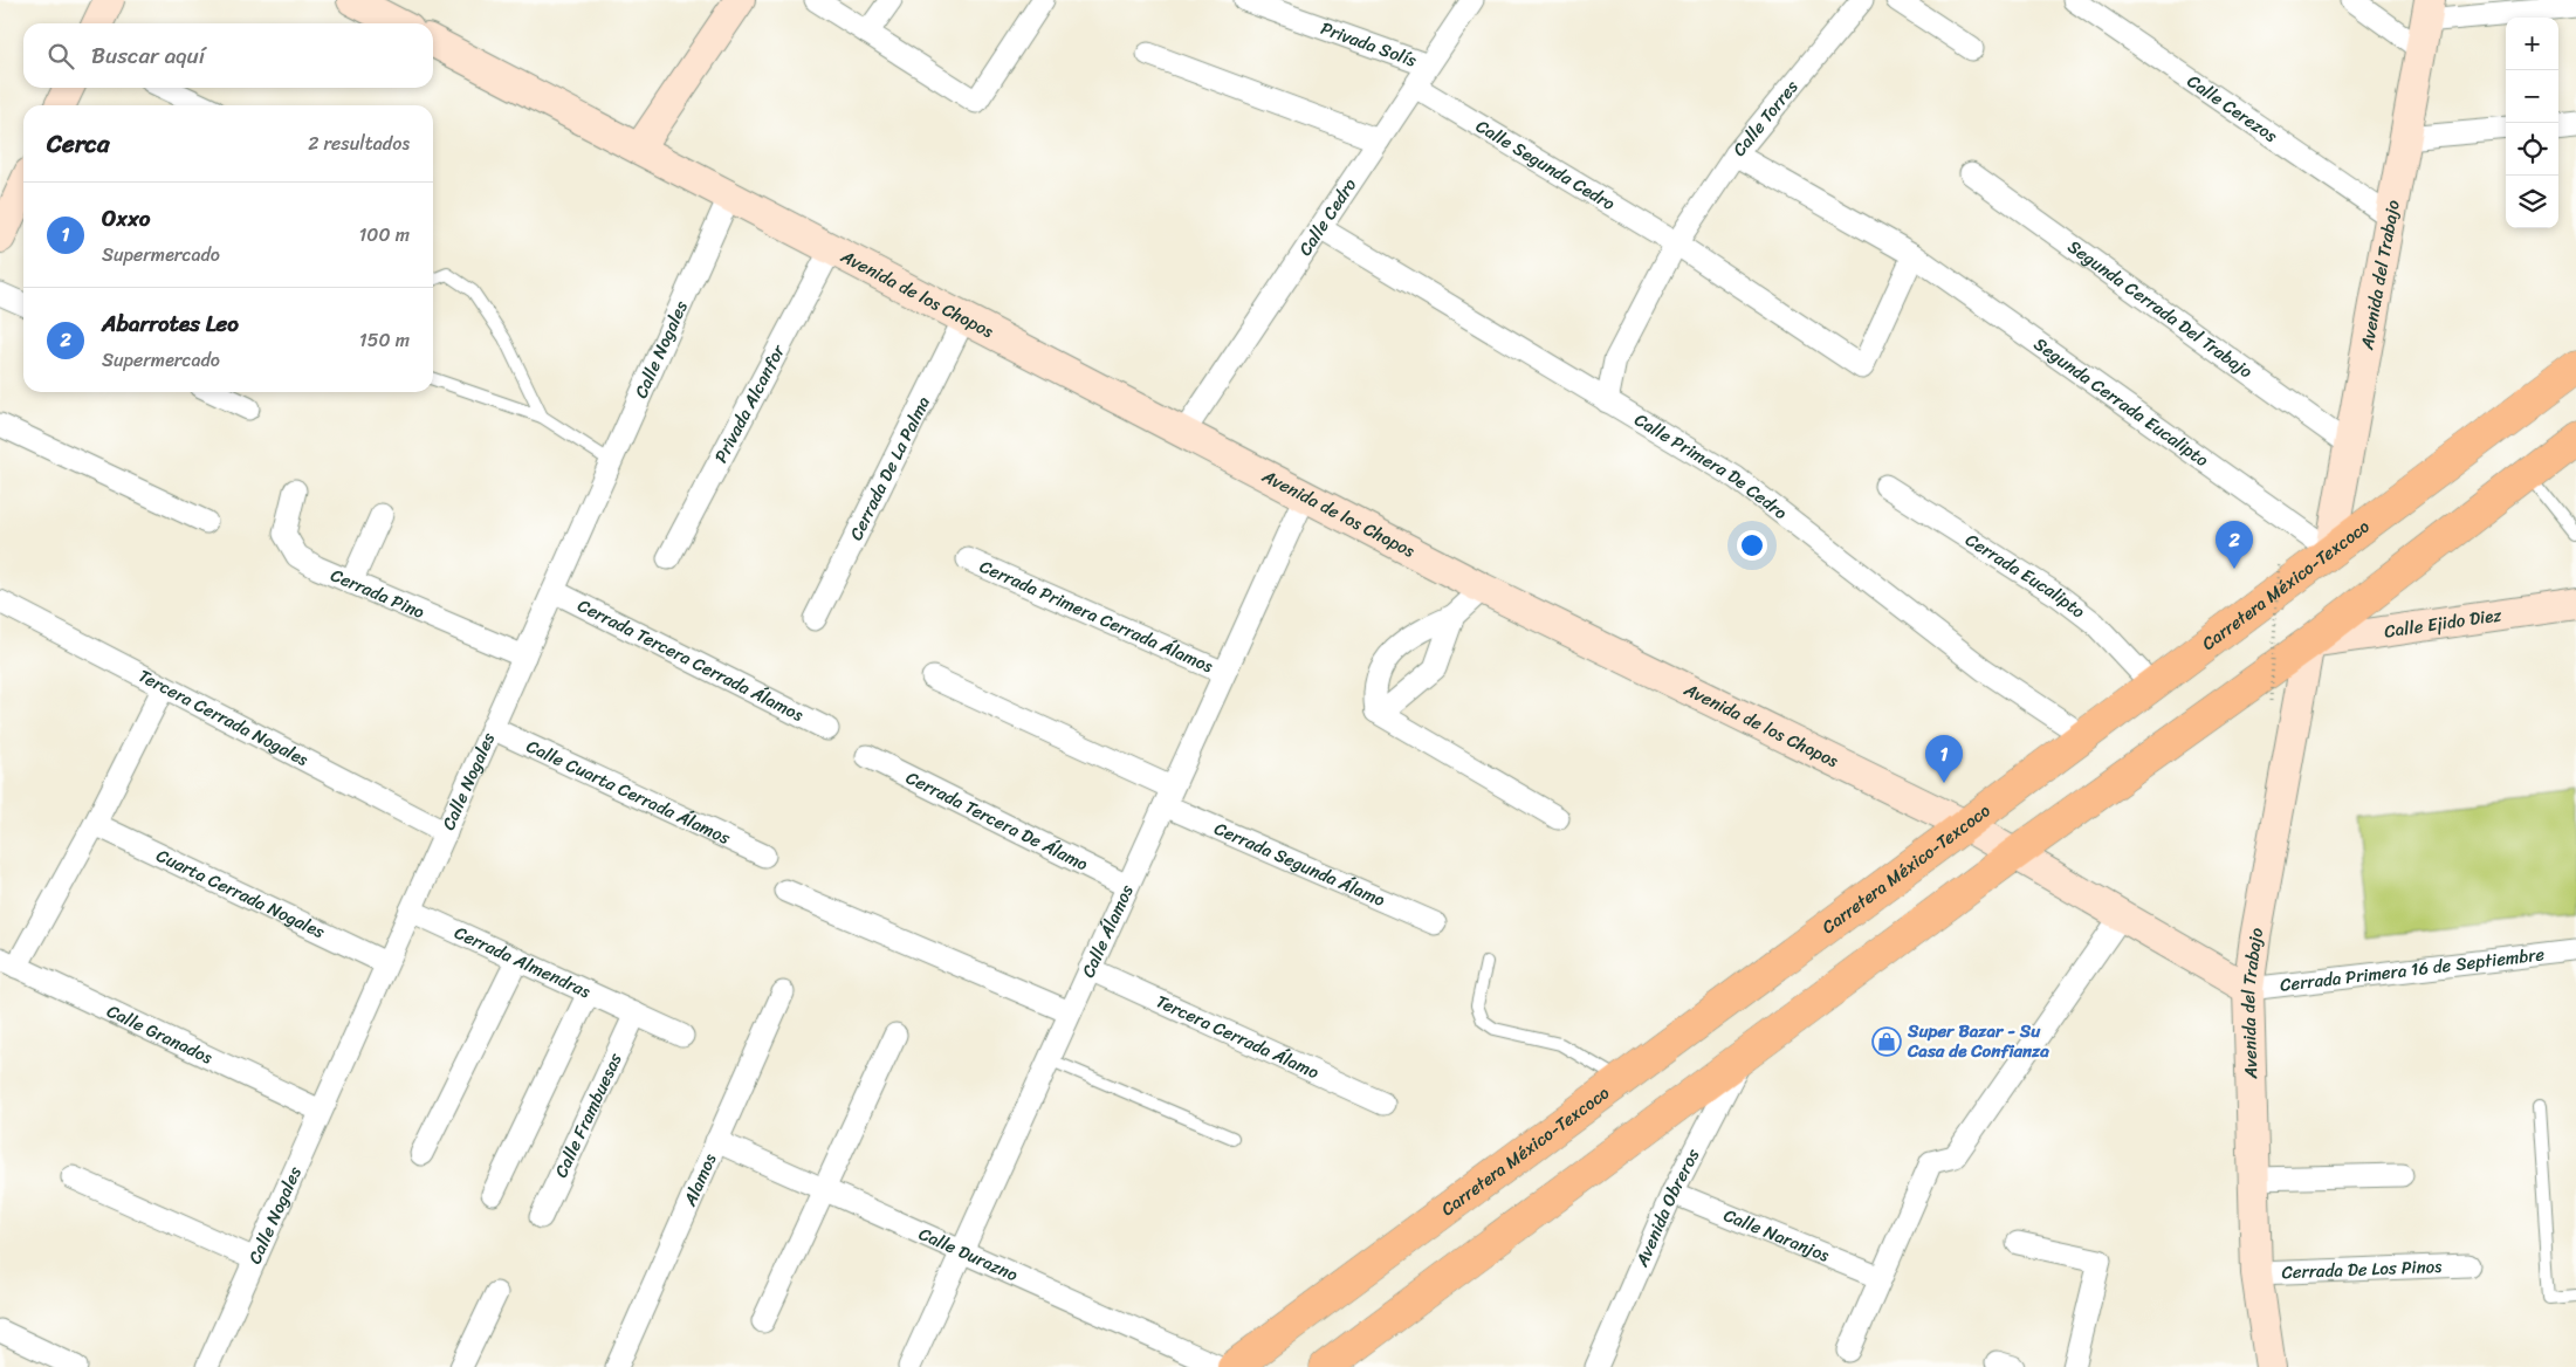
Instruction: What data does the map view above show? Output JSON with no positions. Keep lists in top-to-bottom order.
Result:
{
  "streets": {
    "highway": ["Carretera México-Texcoco"],
    "street": [
      "Privada Solís",
      "Calle Cerezos",
      "Calle Torres",
      "Calle Segunda Cedro",
      "Calle Cedro",
      "Avenida del Trabajo",
      "Avenida de los Chopos",
      "Segunda Cerrada Del Trabajo",
      "Calle Nogales",
      "Segunda Cerrada Eucalipto",
      "Privada Alcanfor",
      "Calle Primera De Cedro",
      "Cerrada De La Palma",
      "Cerrada Eucalipto",
      "Cerrada Pino",
      "Cerrada Primera Cerrada Álamos",
      "Calle Ejido Diez",
      "Cerrada Tercera Cerrada Álamos",
      "Tercera Cerrada Nogales",
      "Calle Cuarta Cerrada Álamos",
      "Cerrada Tercera De Álamo",
      "Cerrada Segunda Álamo",
      "Cuarta Cerrada Nogales",
      "Calle Álamos",
      "Cerrada Almendras",
      "Cerrada Primera 16 de Septiembre",
      "Calle Granados",
      "Tercera Cerrada Álamo",
      "Calle Frambuesas",
      "Alamos",
      "Avenida Obreros",
      "Calle Naranjos",
      "Calle Durazno",
      "Cerrada De Los Pinos"
    ]
  },
  "crossings": [
    ["Privada Solís", "Calle Cedro"],
    ["Calle Cerezos", "Avenida del Trabajo"],
    ["Calle Torres", "Calle Segunda Cedro"],
    ["Calle Torres", "Segunda Cerrada Eucalipto"],
    ["Calle Torres", "Calle Primera De Cedro"],
    ["Calle Segunda Cedro", "Calle Cedro"],
    ["Calle Cedro", "Avenida de los Chopos"],
    ["Calle Cedro", "Calle Primera De Cedro"],
    ["Avenida del Trabajo", "Avenida de los Chopos"],
    ["Avenida del Trabajo", "Segunda Cerrada Del Trabajo"],
    ["Avenida del Trabajo", "Segunda Cerrada Eucalipto"],
    ["Avenida del Trabajo", "Carretera México-Texcoco"],
    ["Avenida del Trabajo", "Calle Ejido Diez"],
    ["Avenida del Trabajo", "Cerrada Primera 16 de Septiembre"],
    ["Avenida del Trabajo", "Cerrada De Los Pinos"],
    ["Avenida de los Chopos", "Calle Nogales"],
    ["Avenida de los Chopos", "Privada Alcanfor"],
    ["Avenida de los Chopos", "Cerrada De La Palma"],
    ["Avenida de los Chopos", "Carretera México-Texcoco"],
    ["Avenida de los Chopos", "Calle Álamos"],
    ["Avenida de los Chopos", "Cerrada Primera 16 de Septiembre"],
    ["Calle Nogales", "Cerrada Pino"],
    ["Calle Nogales", "Cerrada Tercera Cerrada Álamos"],
    ["Calle Nogales", "Tercera Cerrada Nogales"],
    ["Calle Nogales", "Calle Cuarta Cerrada Álamos"],
    ["Calle Nogales", "Cuarta Cerrada Nogales"],
    ["Calle Nogales", "Cerrada Almendras"],
    ["Calle Nogales", "Calle Granados"],
    ["Segunda Cerrada Eucalipto", "Carretera México-Texcoco"],
    ["Calle Primera De Cedro", "Carretera México-Texcoco"],
    ["Cerrada Eucalipto", "Carretera México-Texcoco"],
    ["Cerrada Primera Cerrada Álamos", "Calle Álamos"],
    ["Cerrada Tercera De Álamo", "Calle Álamos"],
    ["Cerrada Segunda Álamo", "Calle Álamos"],
    ["Calle Álamos", "Tercera Cerrada Álamo"],
    ["Calle Álamos", "Calle Durazno"],
    ["Cerrada Almendras", "Calle Frambuesas"],
    ["Alamos", "Calle Durazno"],
    ["Avenida Obreros", "Calle Naranjos"]
  ],
  "places": {
    "shop": ["Super Bazar - Su Casa de Confianza"]
  },
  "page": {
    "map_buttons": ["+", "−"],
    "search": "Buscar aquí",
    "heading": ["Cerca", "2 resultados"],
    "list": [
      {
        "mark": "1",
        "name": "Oxxo",
        "note": "Supermercado",
        "value": "100 m"
      },
      {
        "mark": "2",
        "name": "Abarrotes Leo",
        "note": "Supermercado",
        "value": "150 m"
      }
    ],
    "pins": ["2", "1"]
  }
}
